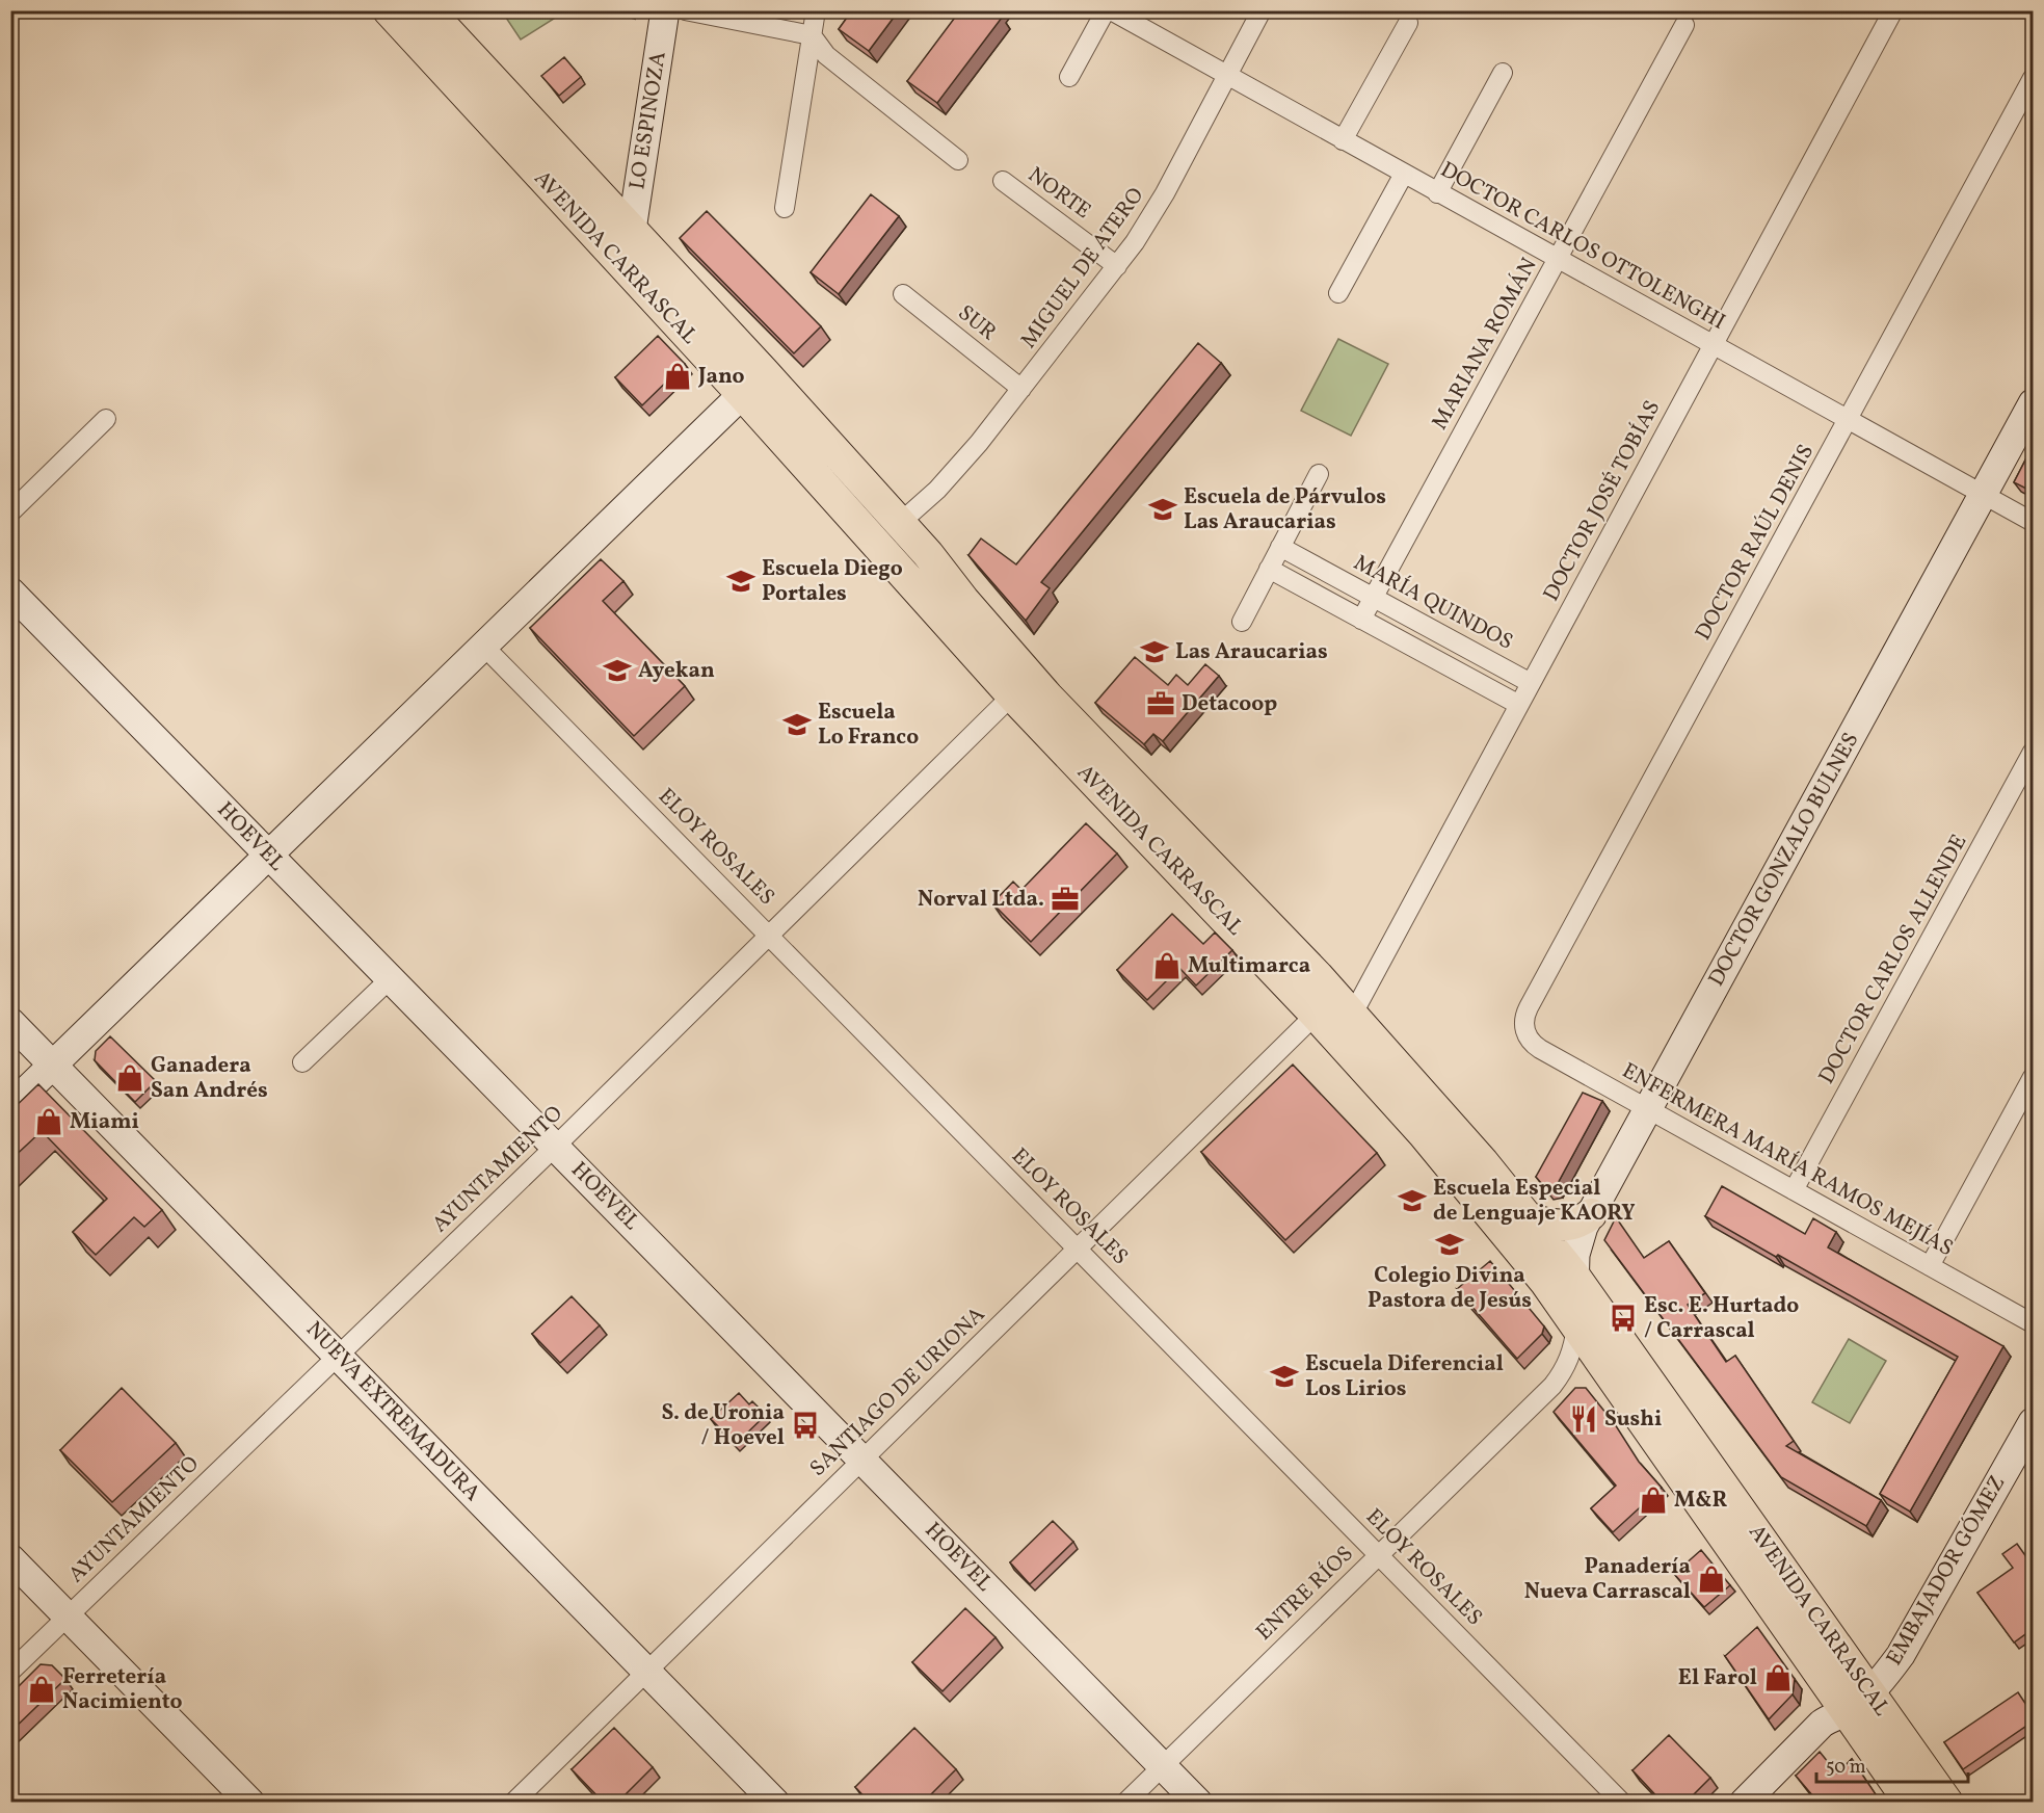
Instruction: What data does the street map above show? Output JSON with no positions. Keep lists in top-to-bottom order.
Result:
{
  "streets": {
    "main road": ["AVENIDA CARRASCAL"],
    "street": [
      "LO ESPINOZA",
      "NORTE",
      "DOCTOR CARLOS OTTOLENGHI",
      "MIGUEL DE ATERO",
      "SUR",
      "MARIANA ROMÁN",
      "DOCTOR JOSÉ TOBÍAS",
      "DOCTOR RAÚL DENIS",
      "MARÍA QUINDOS",
      "HOEVEL",
      "ELOY ROSALES",
      "DOCTOR GONZALO BULNES",
      "DOCTOR CARLOS ALLENDE",
      "ENFERMERA MARÍA RAMOS MEJÍAS",
      "AYUNTAMIENTO",
      "SANTIAGO DE URIONA",
      "NUEVA EXTREMADURA",
      "EMBAJADOR GÓMEZ",
      "ENTRE RÍOS"
    ]
  },
  "crossings": [
    ["LO ESPINOZA", "AVENIDA CARRASCAL"],
    ["NORTE", "MIGUEL DE ATERO"],
    ["DOCTOR CARLOS OTTOLENGHI", "MIGUEL DE ATERO"],
    ["DOCTOR CARLOS OTTOLENGHI", "MARIANA ROMÁN"],
    ["DOCTOR CARLOS OTTOLENGHI", "DOCTOR JOSÉ TOBÍAS"],
    ["DOCTOR CARLOS OTTOLENGHI", "DOCTOR RAÚL DENIS"],
    ["DOCTOR CARLOS OTTOLENGHI", "DOCTOR GONZALO BULNES"],
    ["AVENIDA CARRASCAL", "MIGUEL DE ATERO"],
    ["AVENIDA CARRASCAL", "DOCTOR JOSÉ TOBÍAS"],
    ["AVENIDA CARRASCAL", "DOCTOR GONZALO BULNES"],
    ["AVENIDA CARRASCAL", "AYUNTAMIENTO"],
    ["AVENIDA CARRASCAL", "SANTIAGO DE URIONA"],
    ["AVENIDA CARRASCAL", "EMBAJADOR GÓMEZ"],
    ["AVENIDA CARRASCAL", "ENTRE RÍOS"],
    ["MIGUEL DE ATERO", "SUR"],
    ["MARIANA ROMÁN", "MARÍA QUINDOS"],
    ["DOCTOR JOSÉ TOBÍAS", "MARÍA QUINDOS"],
    ["DOCTOR RAÚL DENIS", "ENFERMERA MARÍA RAMOS MEJÍAS"],
    ["HOEVEL", "AYUNTAMIENTO"],
    ["HOEVEL", "SANTIAGO DE URIONA"],
    ["HOEVEL", "ENTRE RÍOS"],
    ["ELOY ROSALES", "AYUNTAMIENTO"],
    ["ELOY ROSALES", "SANTIAGO DE URIONA"],
    ["ELOY ROSALES", "ENTRE RÍOS"],
    ["DOCTOR GONZALO BULNES", "ENFERMERA MARÍA RAMOS MEJÍAS"],
    ["DOCTOR GONZALO BULNES", "ENTRE RÍOS"],
    ["DOCTOR CARLOS ALLENDE", "ENFERMERA MARÍA RAMOS MEJÍAS"],
    ["AYUNTAMIENTO", "NUEVA EXTREMADURA"],
    ["SANTIAGO DE URIONA", "NUEVA EXTREMADURA"]
  ],
  "places": {
    "shop": [
      "Jano",
      "Multimarca",
      "Ganadera San Andrés",
      "Miami",
      "M&R",
      "Panadería Nueva Carrascal",
      "El Farol",
      "Ferretería Nacimiento"
    ],
    "school or university": [
      "Escuela de Párvulos Las Araucarias",
      "Escuela Diego Portales",
      "Las Araucarias",
      "Ayekan",
      "Escuela Lo Franco",
      "Escuela Especial de Lenguaje KAORY",
      "Colegio Divina Pastora de Jesús",
      "Escuela Diferencial Los Lirios"
    ],
    "office": ["Detacoop", "Norval Ltda."],
    "bus stop": ["Esc. E. Hurtado / Carrascal", "S. de Uronia / Hoevel"],
    "restaurant": ["Sushi"]
  },
  "scale_bar": "50 m"
}
